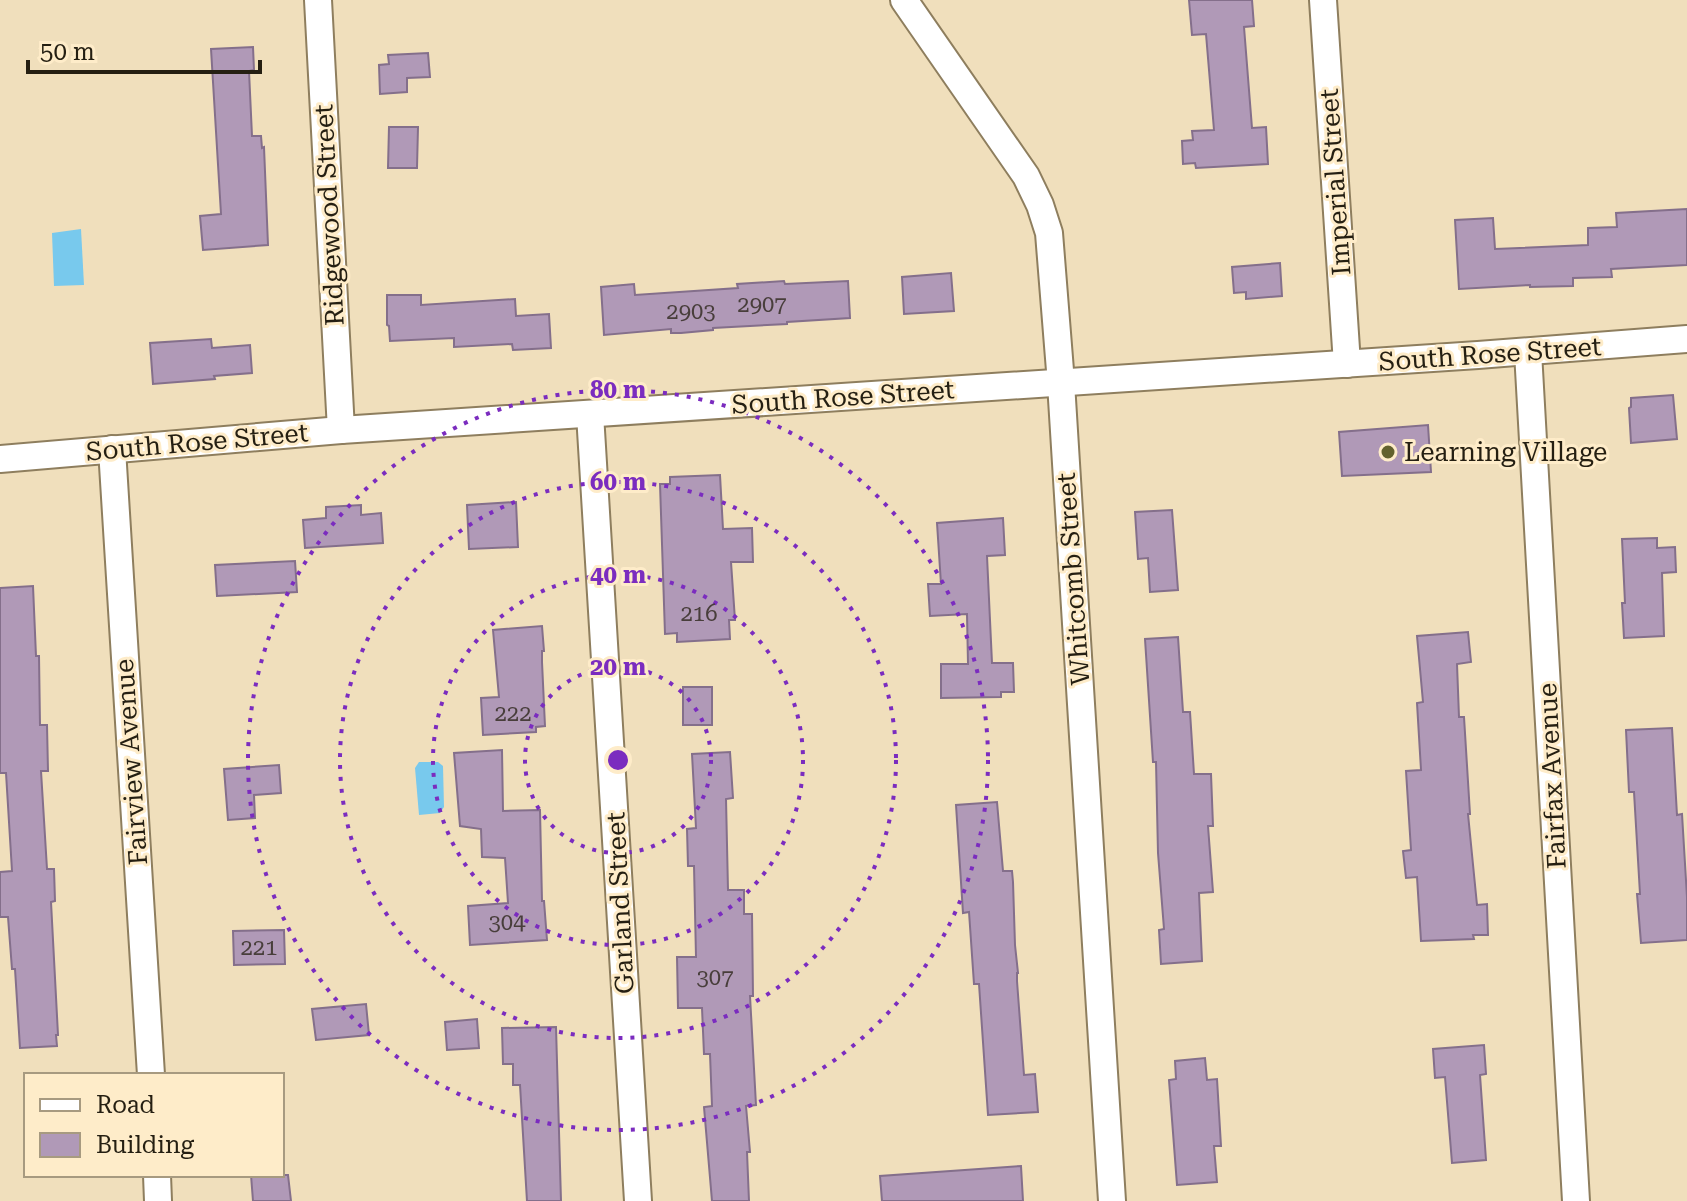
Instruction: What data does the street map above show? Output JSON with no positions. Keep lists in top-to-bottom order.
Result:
{
  "streets": {
    "street": [
      "Imperial Street",
      "Ridgewood Street",
      "South Rose Street",
      "Whitcomb Street",
      "Fairview Avenue",
      "Fairfax Avenue",
      "Garland Street"
    ]
  },
  "crossings": [
    ["Imperial Street", "South Rose Street"],
    ["Ridgewood Street", "South Rose Street"],
    ["South Rose Street", "Whitcomb Street"],
    ["South Rose Street", "Fairview Avenue"],
    ["South Rose Street", "Fairfax Avenue"],
    ["South Rose Street", "Garland Street"]
  ],
  "places": ["Learning Village"],
  "house_numbers": [
    "2907",
    "2903",
    "216",
    "222",
    "304",
    "221",
    "307"
  ],
  "legend": ["Road", "Building"],
  "scale_bar": "50 m",
  "rings": [
    "80 m",
    "60 m",
    "40 m",
    "20 m"
  ]
}
